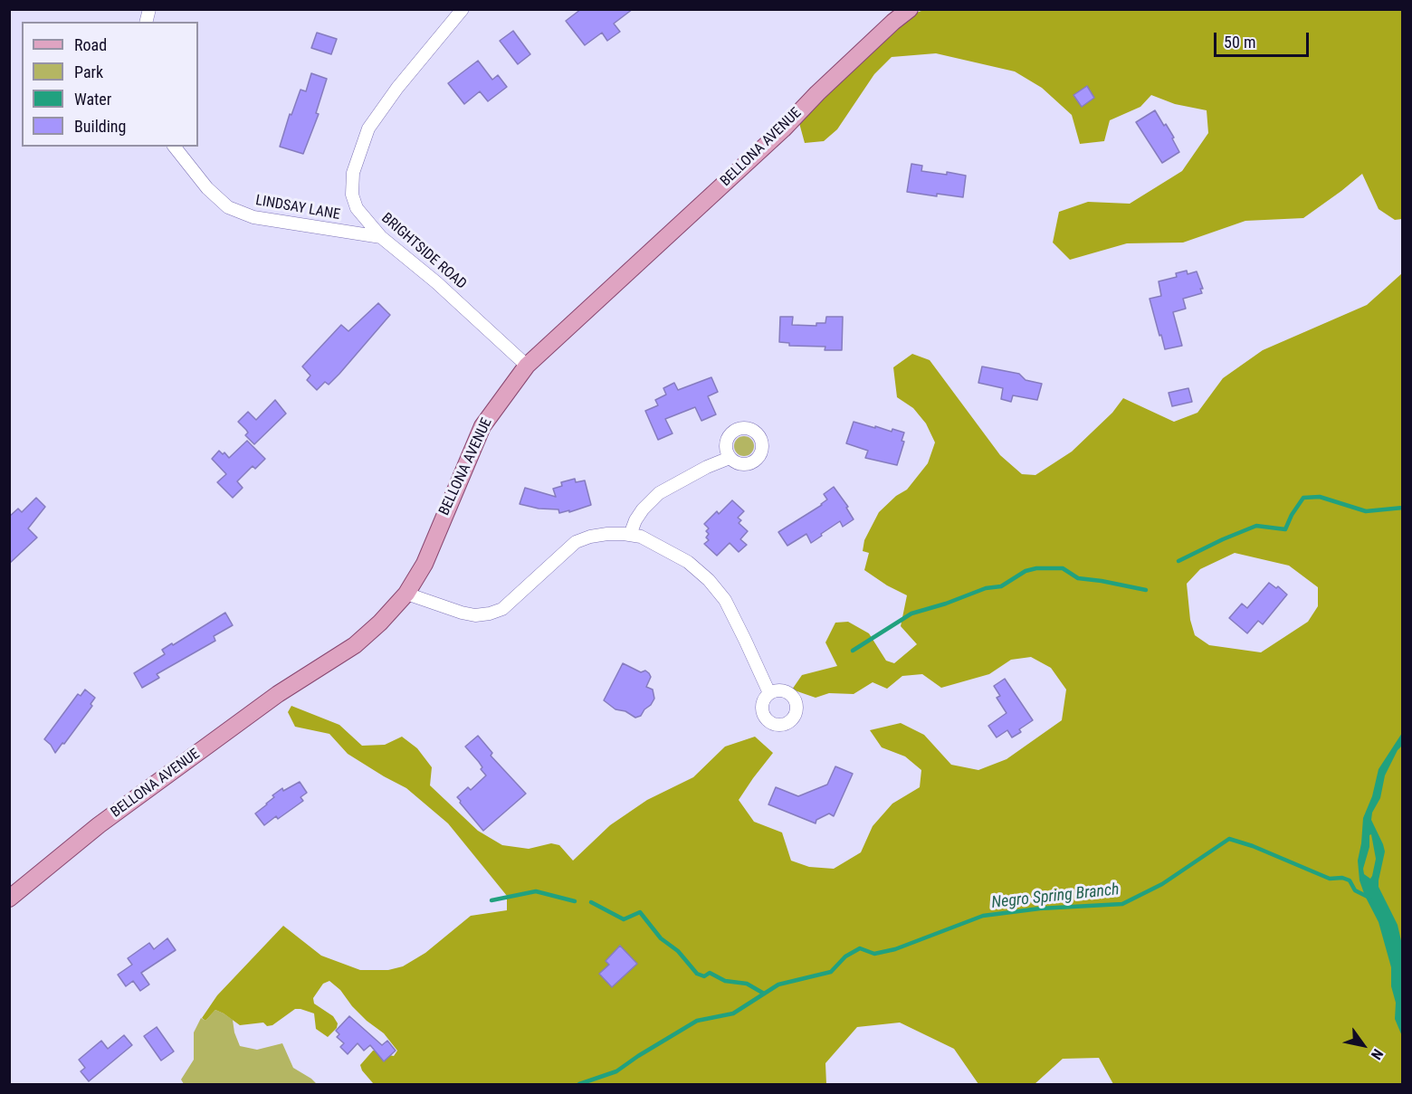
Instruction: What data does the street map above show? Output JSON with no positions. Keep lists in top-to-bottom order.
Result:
{
  "streets": {
    "main road": ["BELLONA AVENUE"],
    "street": ["LINDSAY LANE", "BRIGHTSIDE ROAD"]
  },
  "crossings": [
    ["BELLONA AVENUE", "BRIGHTSIDE ROAD"],
    ["LINDSAY LANE", "BRIGHTSIDE ROAD"]
  ],
  "water": ["Negro Spring Branch"],
  "legend": [
    "Road",
    "Park",
    "Water",
    "Building"
  ],
  "scale_bar": "50 m",
  "north": "bottom right"
}
